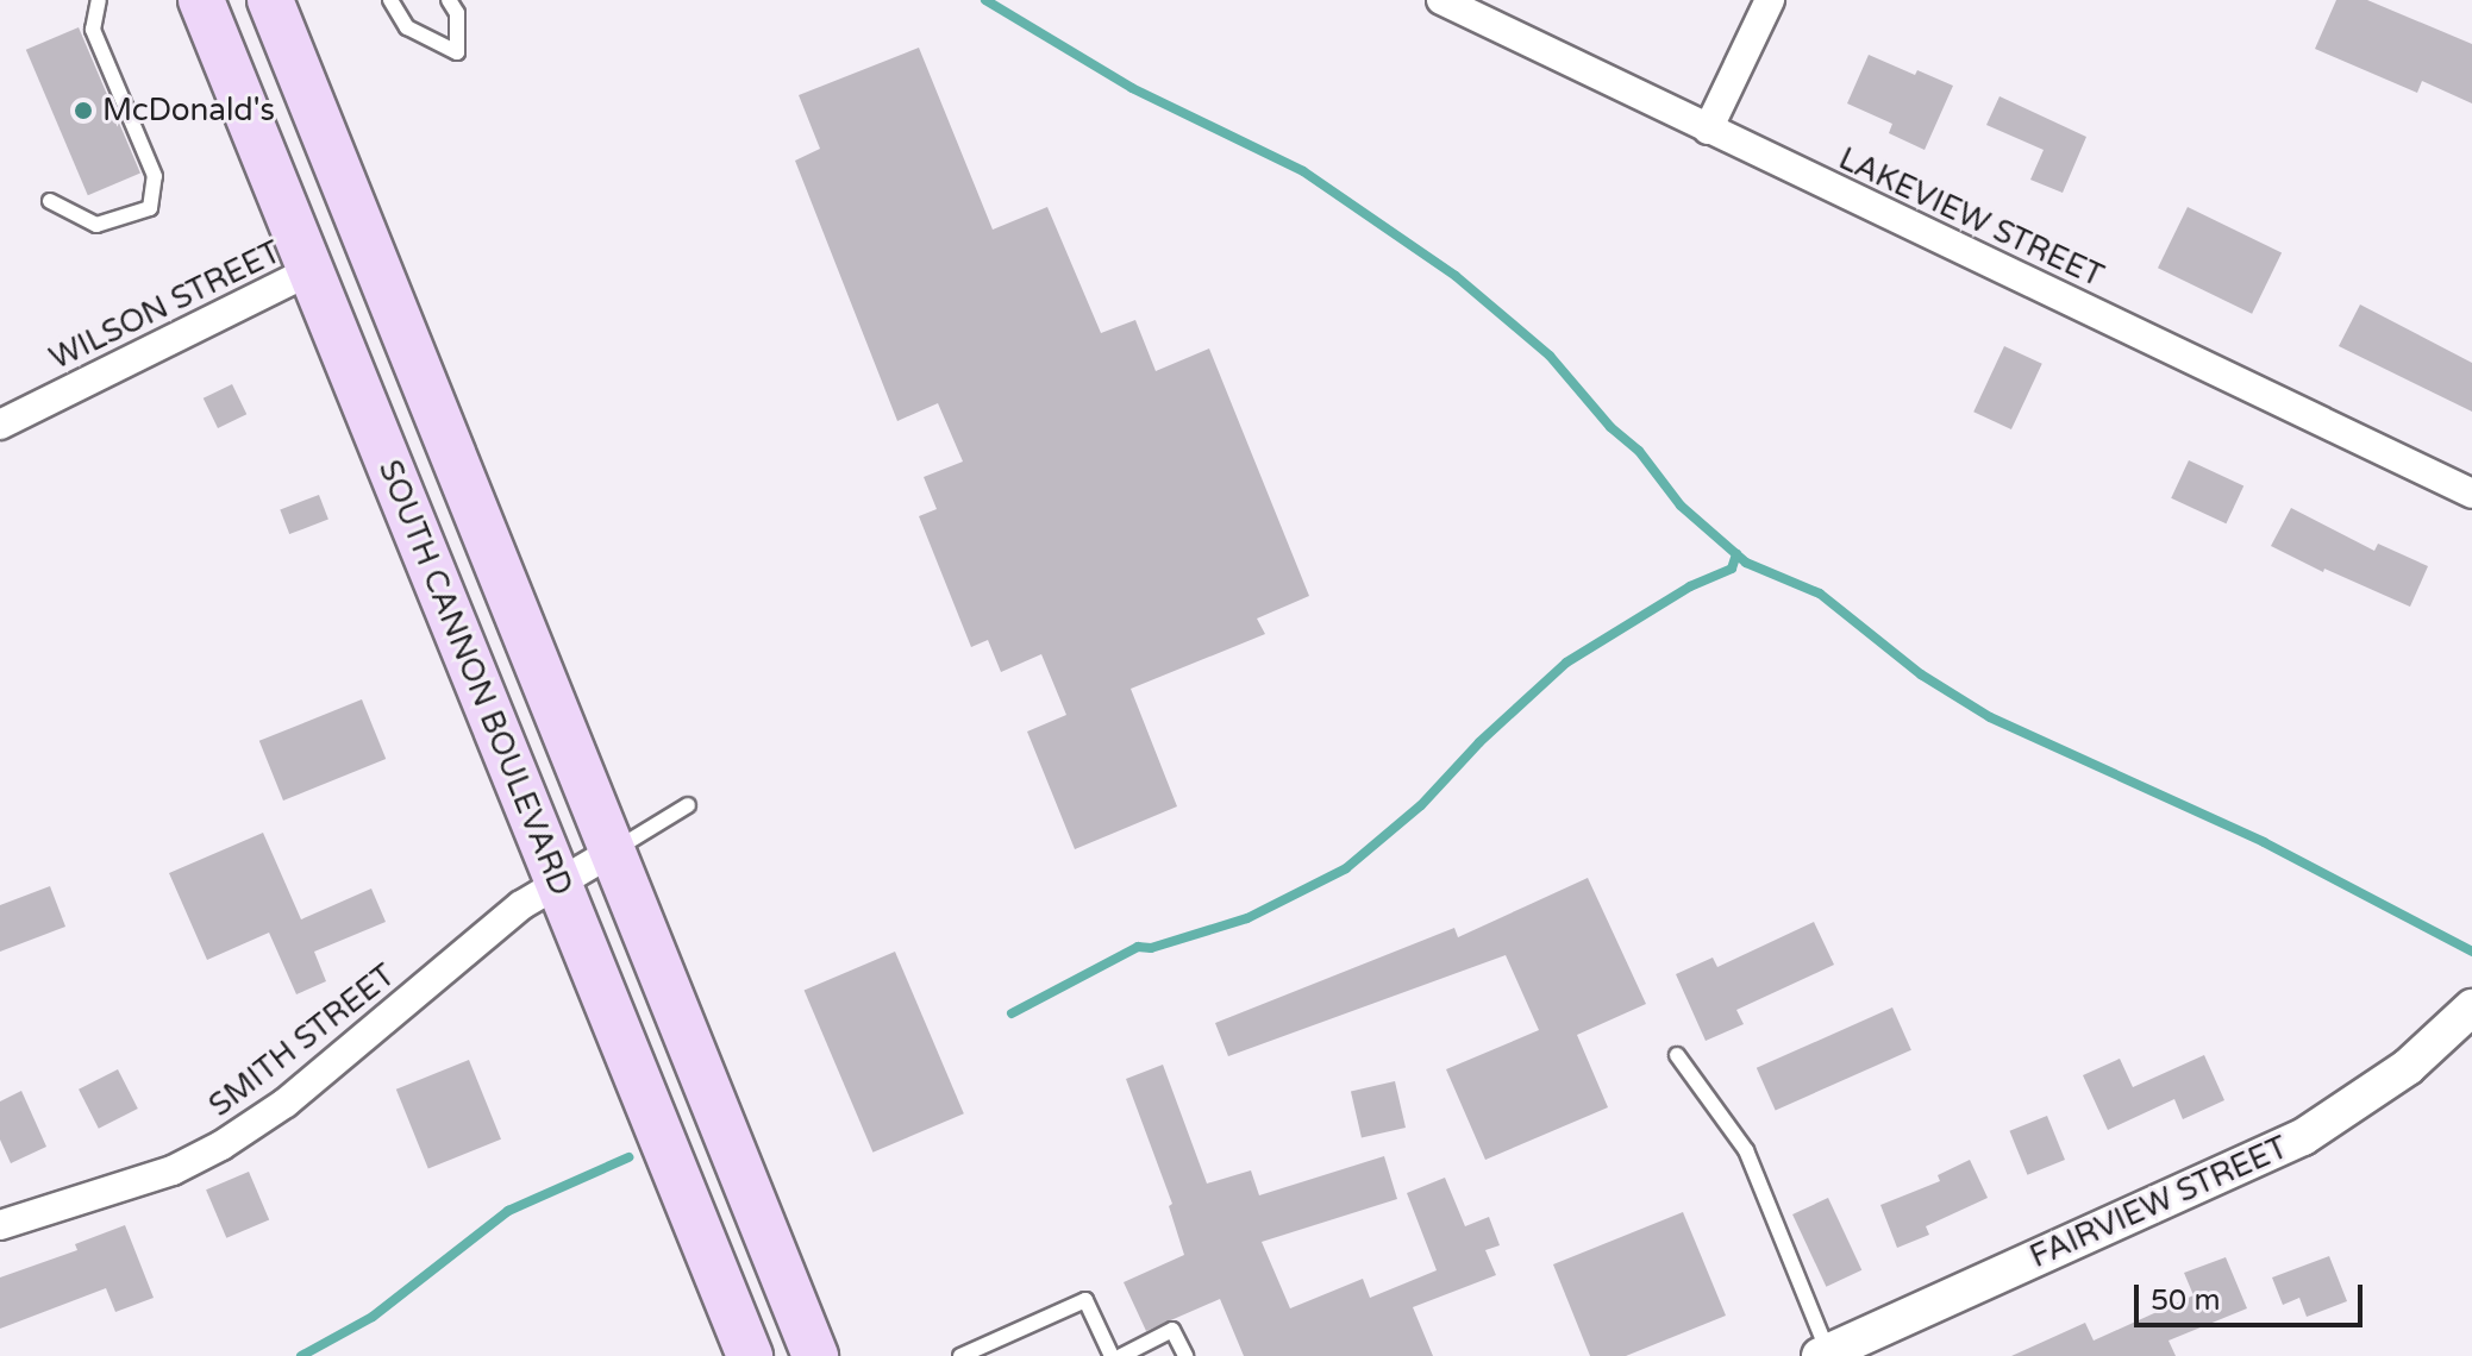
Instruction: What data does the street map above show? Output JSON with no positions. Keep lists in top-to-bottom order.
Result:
{
  "streets": {
    "main road": ["SOUTH CANNON BOULEVARD"],
    "street": [
      "LAKEVIEW STREET",
      "WILSON STREET",
      "SMITH STREET",
      "FAIRVIEW STREET"
    ]
  },
  "crossings": [
    ["WILSON STREET", "SOUTH CANNON BOULEVARD"],
    ["SOUTH CANNON BOULEVARD", "SMITH STREET"]
  ],
  "places": ["McDonald's"],
  "scale_bar": "50 m"
}
